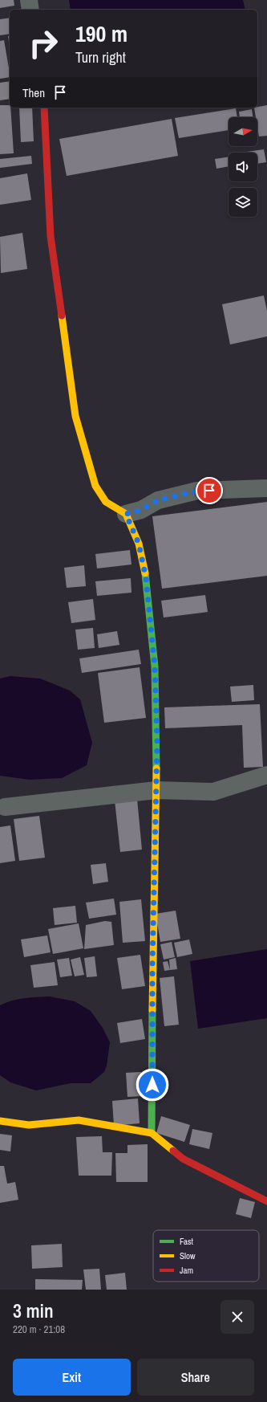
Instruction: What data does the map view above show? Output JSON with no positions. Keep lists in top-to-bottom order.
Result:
{
  "legend": ["Fast", "Slow", "Jam"],
  "north": "right",
  "page": {
    "turn": ["190 m", "Turn right"],
    "then": "Then",
    "heading": ["3 min", "220 m · 21:08"],
    "buttons": ["Exit", "Share"]
  }
}
